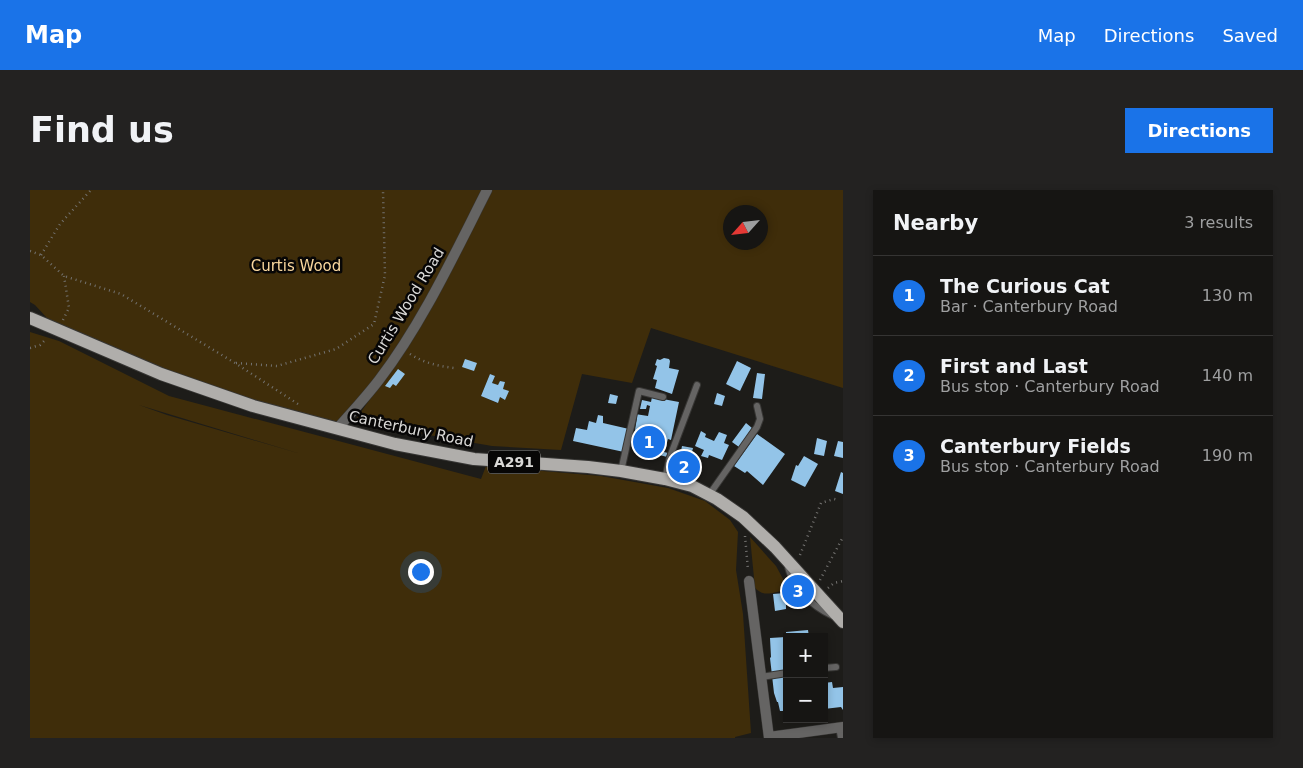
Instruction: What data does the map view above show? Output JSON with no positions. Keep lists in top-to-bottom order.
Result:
{
  "streets": {
    "main road": ["Canterbury Road", "A291"],
    "street": ["Curtis Wood Road"]
  },
  "crossings": [
    ["Curtis Wood Road", "Canterbury Road"],
    ["Curtis Wood Road", "A291"],
    ["Canterbury Road", "A291"]
  ],
  "parks": ["Curtis Wood"],
  "north": "bottom left",
  "page": {
    "header": "Map",
    "nav": ["Map", "Directions", "Saved"],
    "buttons": "Directions",
    "title": "Find us",
    "heading": ["Nearby", "3 results"],
    "list": [
      {
        "mark": "1",
        "name": "The Curious Cat",
        "note": "Bar · Canterbury Road",
        "value": "130 m"
      },
      {
        "mark": "2",
        "name": "First and Last",
        "note": "Bus stop · Canterbury Road",
        "value": "140 m"
      },
      {
        "mark": "3",
        "name": "Canterbury Fields",
        "note": "Bus stop · Canterbury Road",
        "value": "190 m"
      }
    ],
    "pins": ["1", "2", "3"],
    "map_buttons": ["+", "−"]
  }
}
